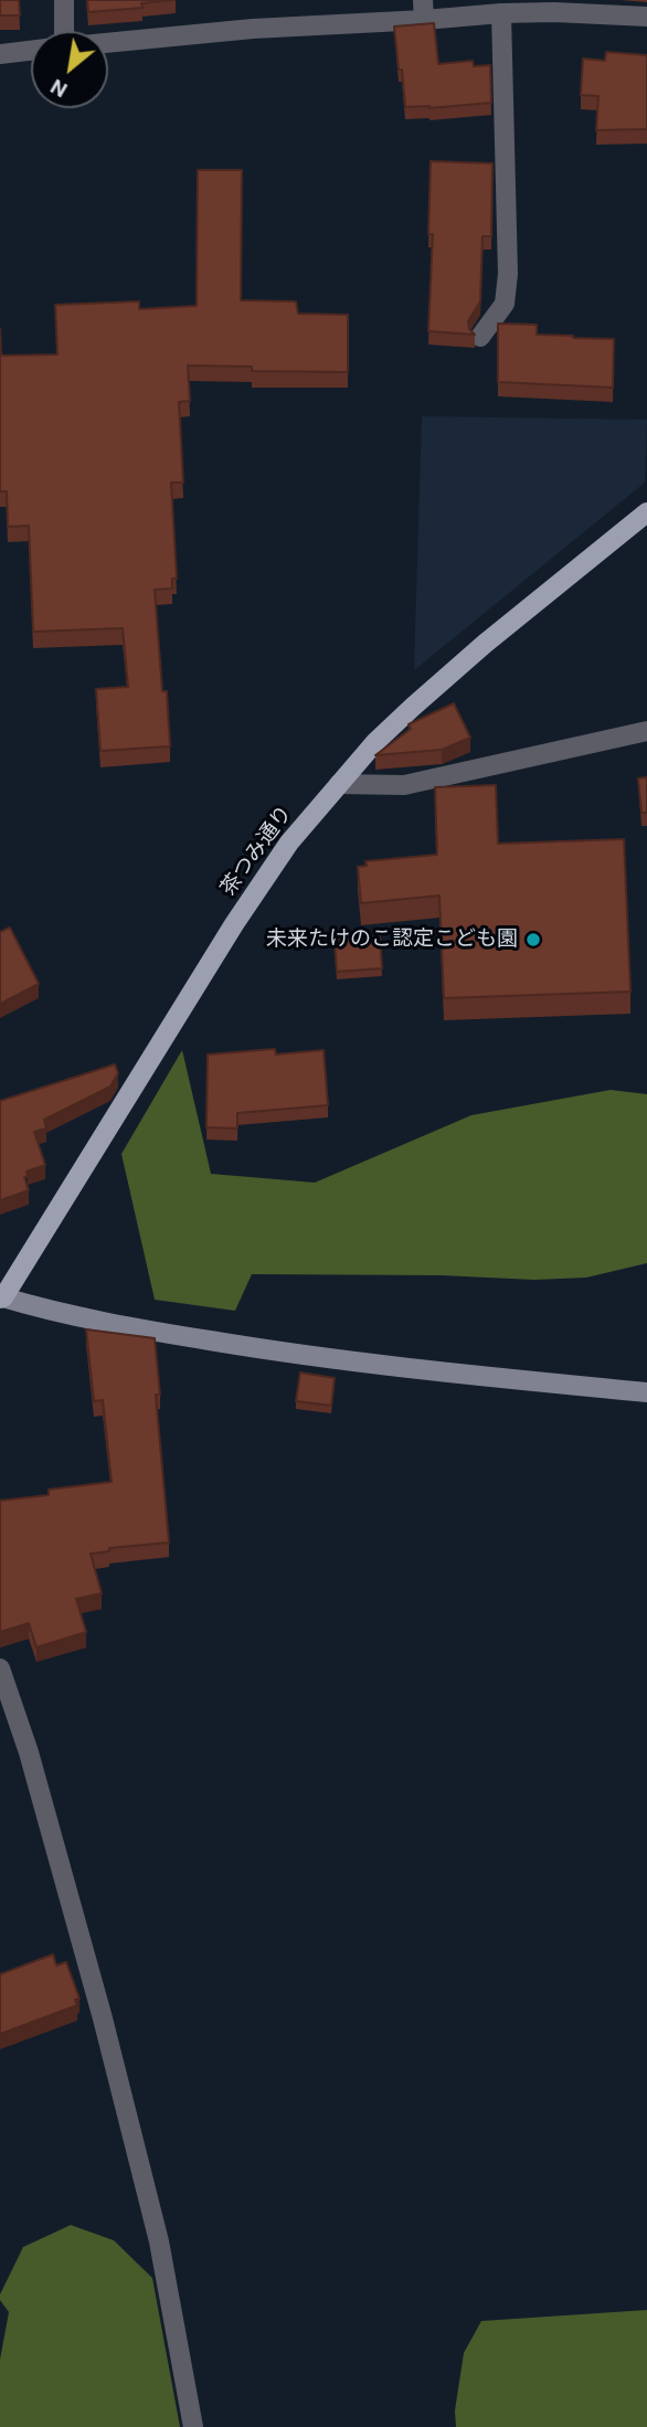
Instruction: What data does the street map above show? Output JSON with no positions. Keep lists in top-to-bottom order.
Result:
{
  "streets": {
    "main road": ["茶つみ通り"]
  },
  "places": ["未来たけのこ認定こども園"],
  "north": "bottom left"
}
